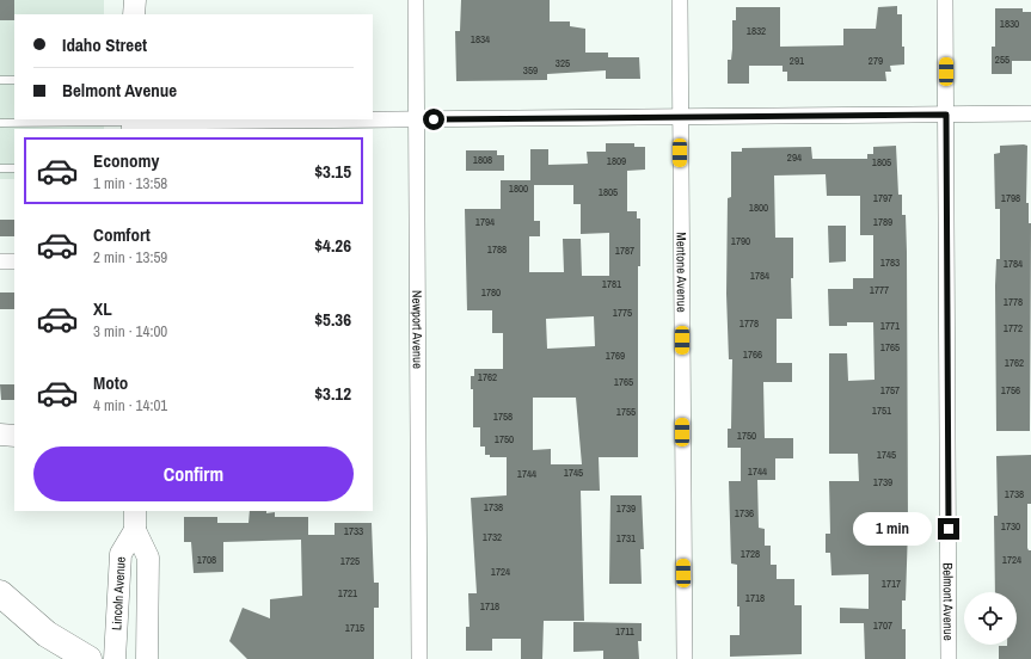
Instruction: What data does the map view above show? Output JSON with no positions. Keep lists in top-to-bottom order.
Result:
{
  "streets": {
    "main road": ["Lincoln Avenue"],
    "street": ["Mentone Avenue", "Newport Avenue", "Belmont Avenue"]
  },
  "house_numbers": [
    "1830",
    "1832",
    "1834",
    "255",
    "291",
    "279",
    "325",
    "359",
    "294",
    "1808",
    "1809",
    "1805",
    "1800",
    "1805",
    "1797",
    "1798",
    "1800",
    "1794",
    "1789",
    "1790",
    "1788",
    "1787",
    "1783",
    "1784",
    "1784",
    "1781",
    "1777",
    "1780",
    "1778",
    "1775",
    "1778",
    "1771",
    "1772",
    "1765",
    "1766",
    "1769",
    "1762",
    "1762",
    "1765",
    "1757",
    "1756",
    "1751",
    "1755",
    "1758",
    "1750",
    "1750",
    "1745",
    "1744",
    "1745",
    "1744",
    "1739",
    "1738",
    "1738",
    "1739",
    "1736",
    "1730",
    "1733",
    "1732",
    "1731",
    "1728",
    "1708",
    "1724",
    "1725",
    "1724",
    "1717",
    "1721",
    "1718",
    "1718",
    "1707",
    "1715",
    "1711"
  ],
  "page": {
    "banner": ["Idaho Street", "Belmont Avenue"],
    "list": [
      {
        "name": "Economy",
        "note": "1 min · 13:58",
        "value": "$3.15"
      },
      {
        "name": "Comfort",
        "note": "2 min · 13:59",
        "value": "$4.26"
      },
      {
        "name": "XL",
        "note": "3 min · 14:00",
        "value": "$5.36"
      },
      {
        "name": "Moto",
        "note": "4 min · 14:01",
        "value": "$3.12"
      }
    ],
    "buttons": "Confirm",
    "bubble": "1 min"
  }
}
